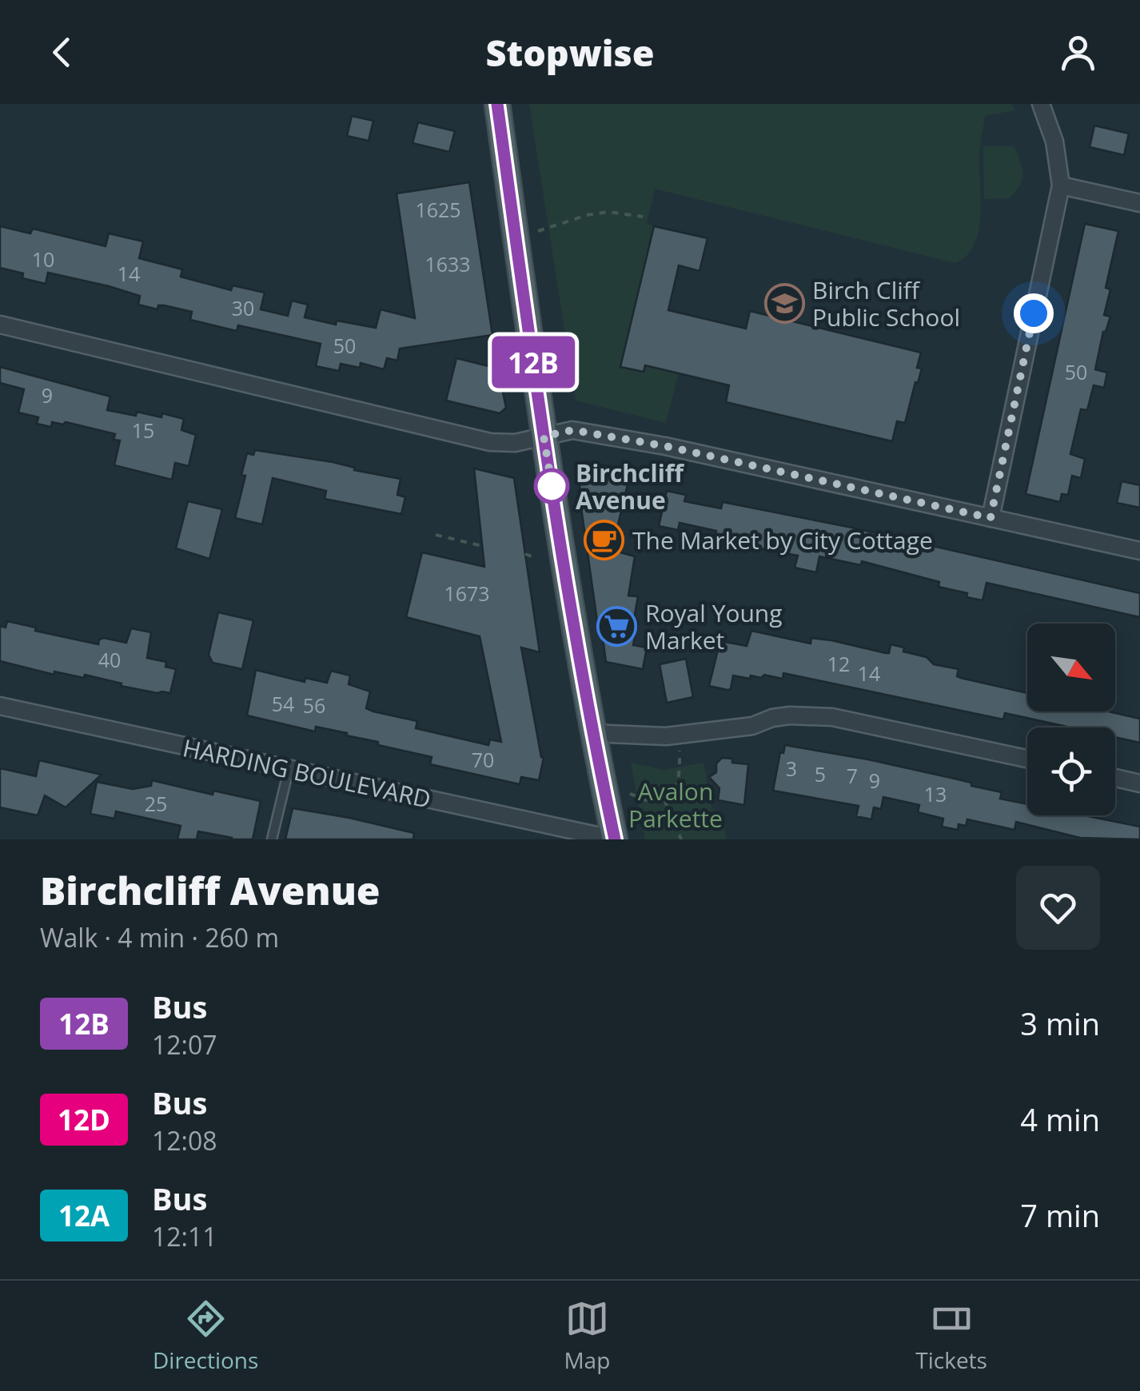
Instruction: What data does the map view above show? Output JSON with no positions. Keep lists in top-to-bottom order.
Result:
{
  "streets": {
    "street": ["HARDING BOULEVARD"]
  },
  "parks": ["Avalon Parkette"],
  "places": {
    "school or university": ["Birch Cliff Public School"],
    "other": ["Birchcliff Avenue"],
    "cafe": ["The Market by City Cottage"],
    "supermarket": ["Royal Young Market"]
  },
  "lines": ["bus line 12B"],
  "house_numbers": [
    "1625",
    "10",
    "1633",
    "14",
    "30",
    "50",
    "50",
    "9",
    "15",
    "1673",
    "40",
    "12",
    "14",
    "54",
    "56",
    "70",
    "3",
    "5",
    "7",
    "9",
    "13",
    "25"
  ],
  "north": "bottom right",
  "page": {
    "header": "Stopwise",
    "on_map": "12B",
    "heading": ["Birchcliff Avenue", "Walk · 4 min · 260 m"],
    "list": [
      {
        "mark": "12B",
        "name": "Bus",
        "note": "12:07",
        "value": "3 min"
      },
      {
        "mark": "12D",
        "name": "Bus",
        "note": "12:08",
        "value": "4 min"
      },
      {
        "mark": "12A",
        "name": "Bus",
        "note": "12:11",
        "value": "7 min"
      }
    ],
    "tabs": ["Directions", "Map", "Tickets"]
  }
}
